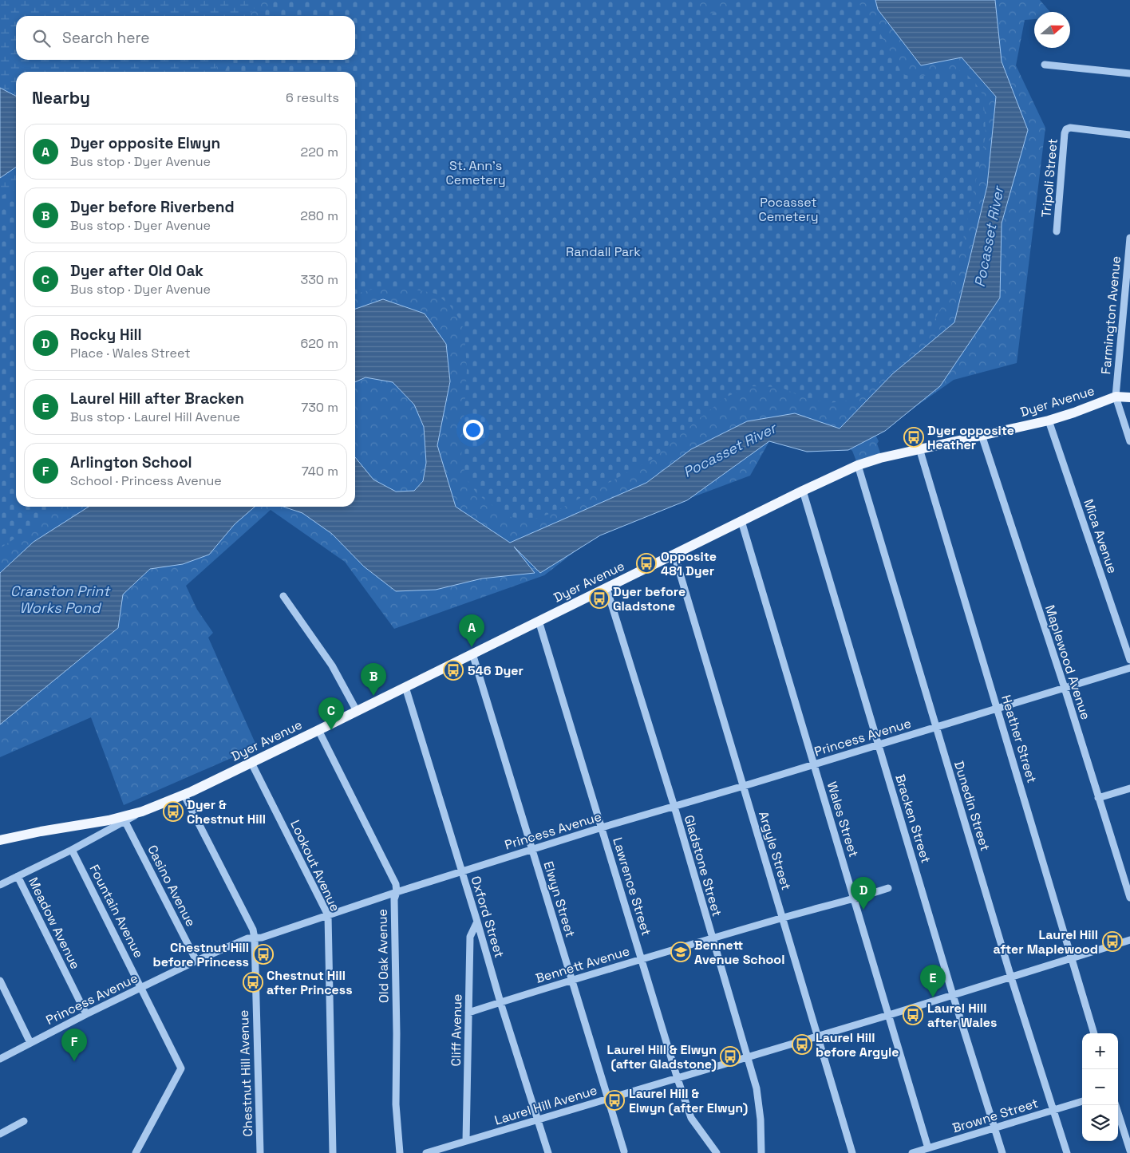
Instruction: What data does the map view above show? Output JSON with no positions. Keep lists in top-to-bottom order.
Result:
{
  "streets": {
    "main road": ["Dyer Avenue"],
    "street": [
      "Tripoli Street",
      "Farmington Avenue",
      "Mica Avenue",
      "Maplewood Avenue",
      "Princess Avenue",
      "Heather Street",
      "Dunedin Street",
      "Bracken Street",
      "Wales Street",
      "Argyle Street",
      "Lookout Avenue",
      "Gladstone Street",
      "Casino Avenue",
      "Lawrence Street",
      "Elwyn Street",
      "Fountain Avenue",
      "Oxford Street",
      "Meadow Avenue",
      "Old Oak Avenue",
      "Bennett Avenue",
      "Cliff Avenue",
      "Chestnut Hill Avenue",
      "Laurel Hill Avenue",
      "Browne Street"
    ]
  },
  "crossings": [
    ["Farmington Avenue", "Dyer Avenue"],
    ["Dyer Avenue", "Mica Avenue"],
    ["Dyer Avenue", "Maplewood Avenue"],
    ["Dyer Avenue", "Heather Street"],
    ["Dyer Avenue", "Dunedin Street"],
    ["Dyer Avenue", "Bracken Street"],
    ["Dyer Avenue", "Wales Street"],
    ["Dyer Avenue", "Argyle Street"],
    ["Dyer Avenue", "Lookout Avenue"],
    ["Dyer Avenue", "Gladstone Street"],
    ["Dyer Avenue", "Casino Avenue"],
    ["Dyer Avenue", "Lawrence Street"],
    ["Dyer Avenue", "Elwyn Street"],
    ["Dyer Avenue", "Fountain Avenue"],
    ["Dyer Avenue", "Oxford Street"],
    ["Dyer Avenue", "Meadow Avenue"],
    ["Dyer Avenue", "Old Oak Avenue"],
    ["Dyer Avenue", "Chestnut Hill Avenue"],
    ["Maplewood Avenue", "Princess Avenue"],
    ["Princess Avenue", "Heather Street"],
    ["Princess Avenue", "Dunedin Street"],
    ["Princess Avenue", "Bracken Street"],
    ["Princess Avenue", "Wales Street"],
    ["Princess Avenue", "Argyle Street"],
    ["Princess Avenue", "Lookout Avenue"],
    ["Princess Avenue", "Gladstone Street"],
    ["Princess Avenue", "Casino Avenue"],
    ["Princess Avenue", "Lawrence Street"],
    ["Princess Avenue", "Elwyn Street"],
    ["Princess Avenue", "Fountain Avenue"],
    ["Princess Avenue", "Oxford Street"],
    ["Princess Avenue", "Meadow Avenue"],
    ["Princess Avenue", "Old Oak Avenue"],
    ["Princess Avenue", "Chestnut Hill Avenue"],
    ["Heather Street", "Laurel Hill Avenue"],
    ["Dunedin Street", "Laurel Hill Avenue"],
    ["Dunedin Street", "Browne Street"],
    ["Bracken Street", "Laurel Hill Avenue"],
    ["Bracken Street", "Browne Street"],
    ["Wales Street", "Bennett Avenue"],
    ["Wales Street", "Laurel Hill Avenue"],
    ["Wales Street", "Browne Street"],
    ["Argyle Street", "Bennett Avenue"],
    ["Argyle Street", "Laurel Hill Avenue"],
    ["Gladstone Street", "Bennett Avenue"],
    ["Gladstone Street", "Laurel Hill Avenue"],
    ["Lawrence Street", "Bennett Avenue"],
    ["Lawrence Street", "Laurel Hill Avenue"],
    ["Elwyn Street", "Bennett Avenue"],
    ["Elwyn Street", "Laurel Hill Avenue"],
    ["Fountain Avenue", "Meadow Avenue"],
    ["Oxford Street", "Bennett Avenue"],
    ["Oxford Street", "Cliff Avenue"],
    ["Oxford Street", "Laurel Hill Avenue"],
    ["Bennett Avenue", "Cliff Avenue"],
    ["Cliff Avenue", "Laurel Hill Avenue"]
  ],
  "water": ["Pocasset River", "Cranston Print Works Pond"],
  "parks": ["St. Ann's Cemetery", "Pocasset Cemetery", "Randall Park"],
  "places": {
    "bus stop": [
      "Dyer opposite Heather",
      "Opposite 481 Dyer",
      "Dyer before Gladstone",
      "546 Dyer",
      "Dyer & Chestnut Hill",
      "Laurel Hill after Maplewood",
      "Chestnut Hill before Princess",
      "Chestnut Hill after Princess",
      "Laurel Hill after Wales",
      "Laurel Hill before Argyle",
      "Laurel Hill & Elwyn (after Gladstone)",
      "Laurel Hill & Elwyn (after Elwyn)"
    ],
    "school or university": ["Bennett Avenue School"]
  },
  "north": "right",
  "page": {
    "search": "Search here",
    "heading": ["Nearby", "6 results"],
    "list": [
      {
        "mark": "A",
        "name": "Dyer opposite Elwyn",
        "note": "Bus stop · Dyer Avenue",
        "value": "220 m"
      },
      {
        "mark": "B",
        "name": "Dyer before Riverbend",
        "note": "Bus stop · Dyer Avenue",
        "value": "280 m"
      },
      {
        "mark": "C",
        "name": "Dyer after Old Oak",
        "note": "Bus stop · Dyer Avenue",
        "value": "330 m"
      },
      {
        "mark": "D",
        "name": "Rocky Hill",
        "note": "Place · Wales Street",
        "value": "620 m"
      },
      {
        "mark": "E",
        "name": "Laurel Hill after Bracken",
        "note": "Bus stop · Laurel Hill Avenue",
        "value": "730 m"
      },
      {
        "mark": "F",
        "name": "Arlington School",
        "note": "School · Princess Avenue",
        "value": "740 m"
      }
    ],
    "pins": [
      "A",
      "B",
      "C",
      "D",
      "E",
      "F"
    ],
    "map_buttons": ["+", "−"]
  }
}
